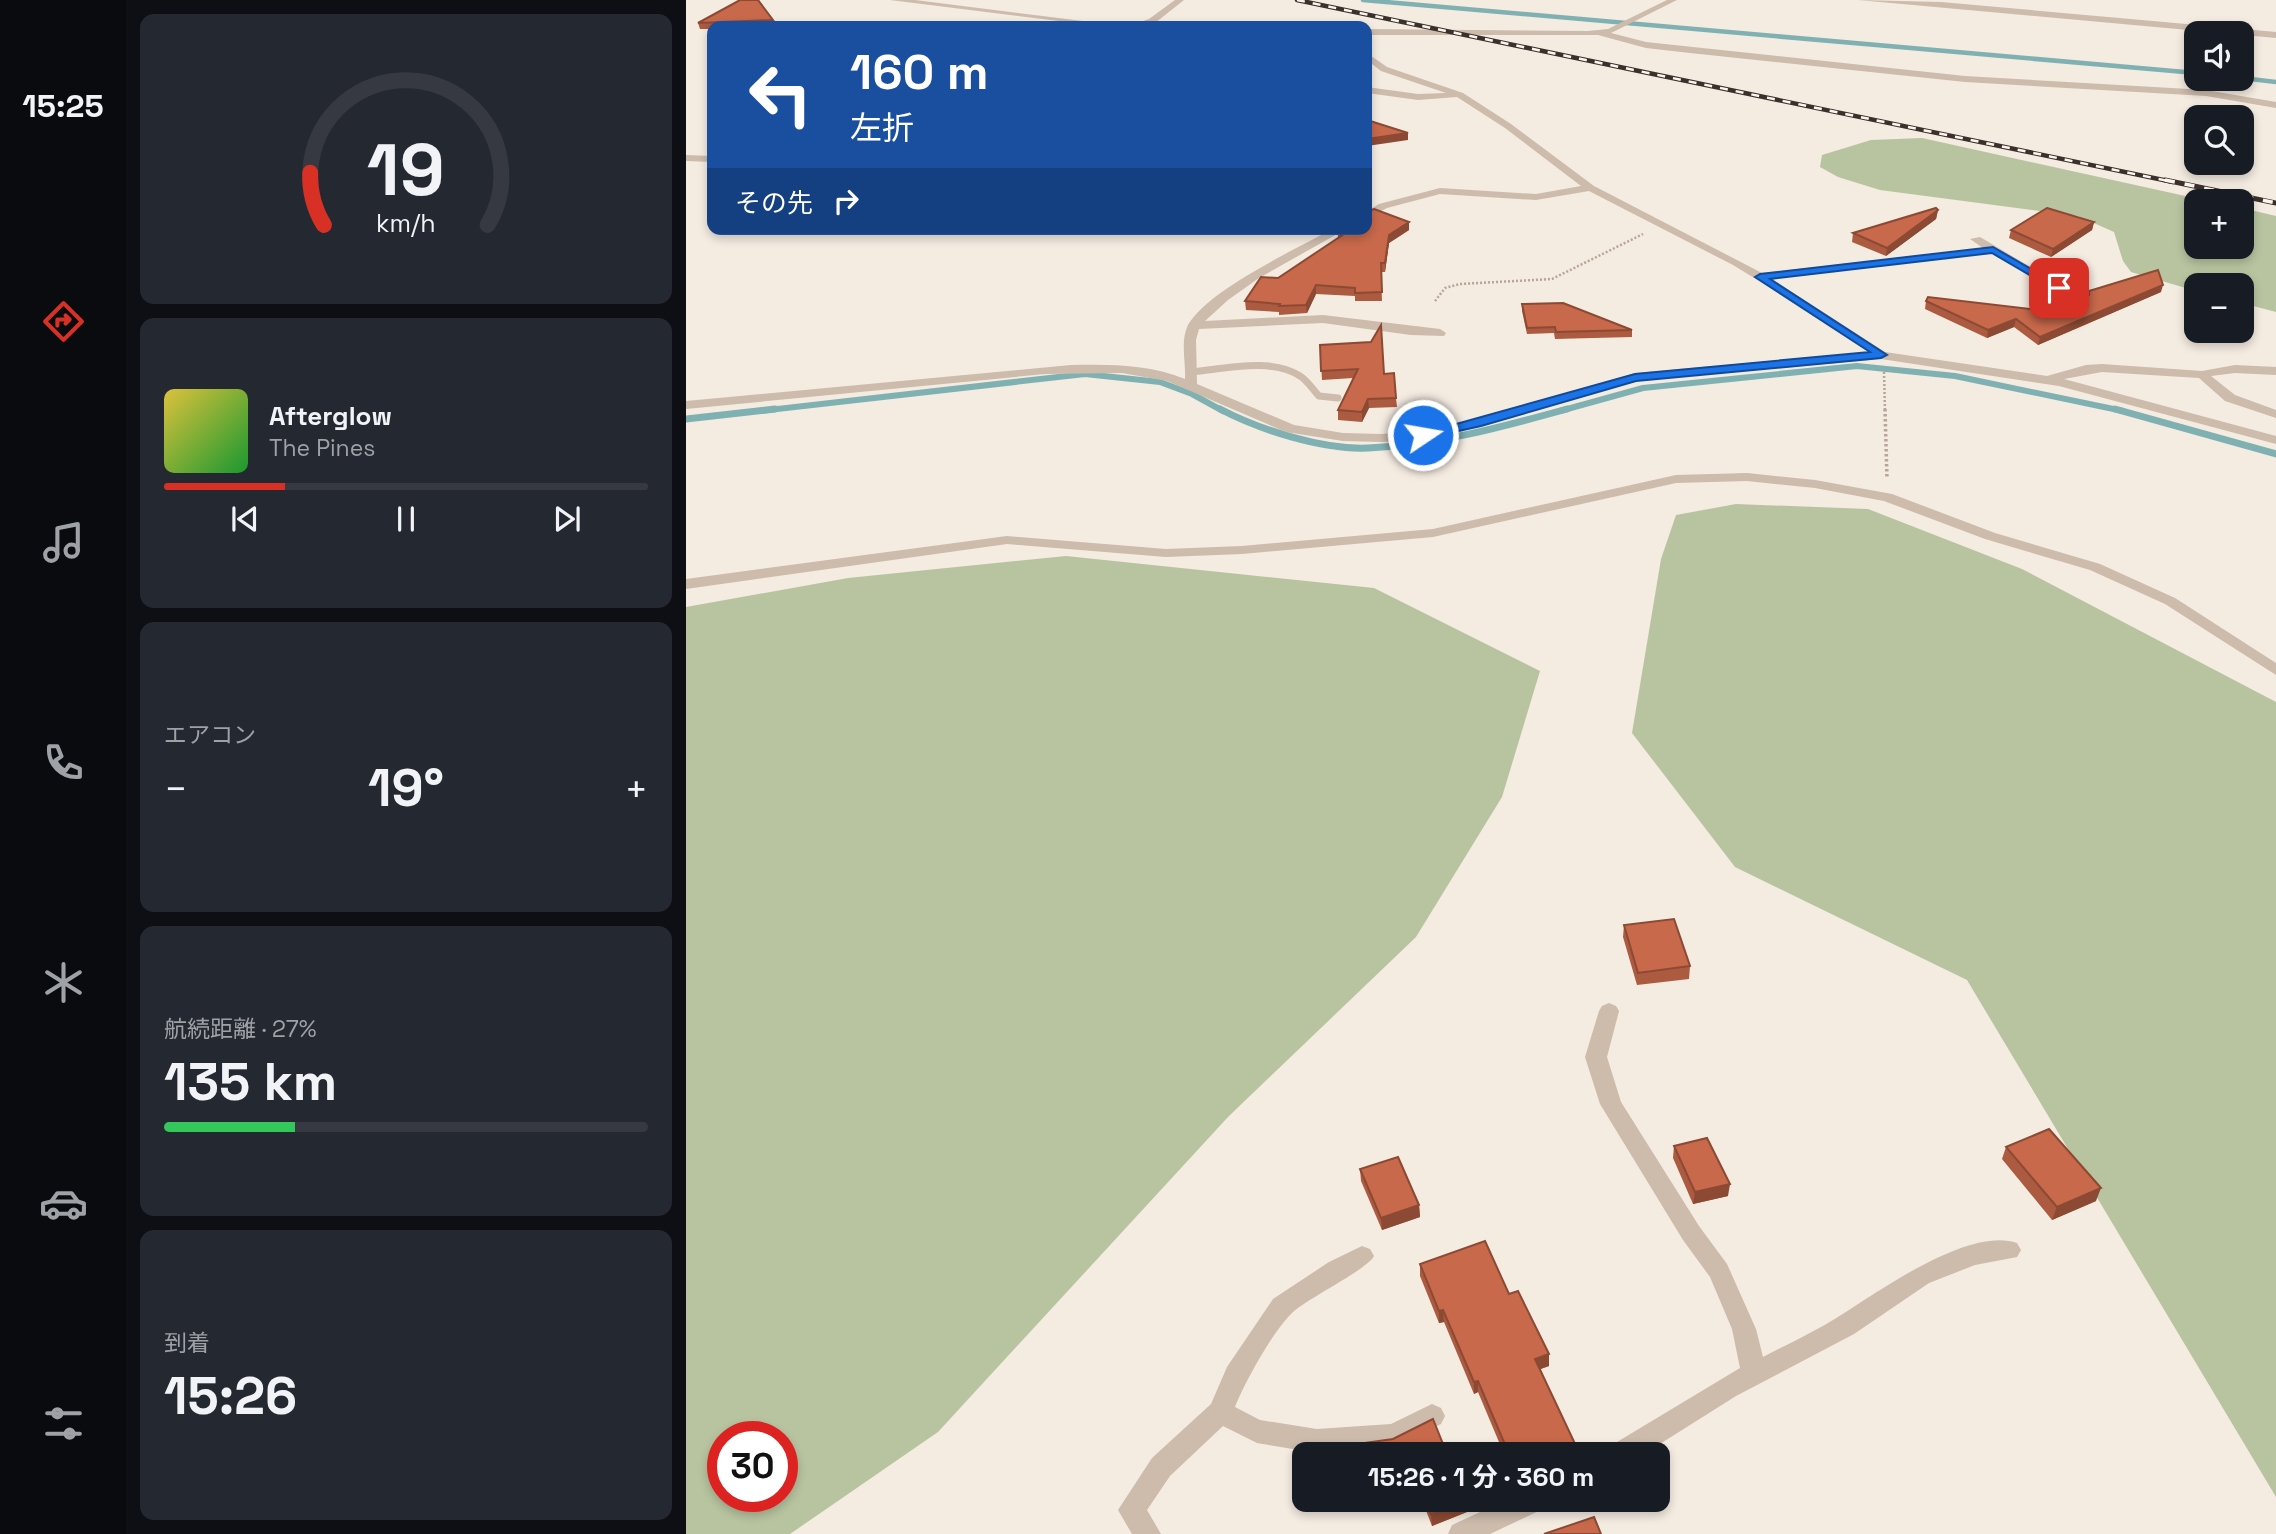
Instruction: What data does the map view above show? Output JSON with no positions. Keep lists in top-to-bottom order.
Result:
{
  "page": {
    "tabs": "15:25",
    "map_buttons": ["+", "−"],
    "turn": ["160 m", "左折"],
    "then": "その先",
    "song": ["Afterglow", "The Pines"],
    "tile": [
      "エアコン",
      ["航続距離 · 27%", "135 km"],
      ["到着", "15:26"]
    ],
    "heat": ["−", "19°", "+"],
    "limit": "30",
    "trip": "15:26 · 1 分 · 360 m",
    "gauge": ["19", "km/h"]
  }
}
